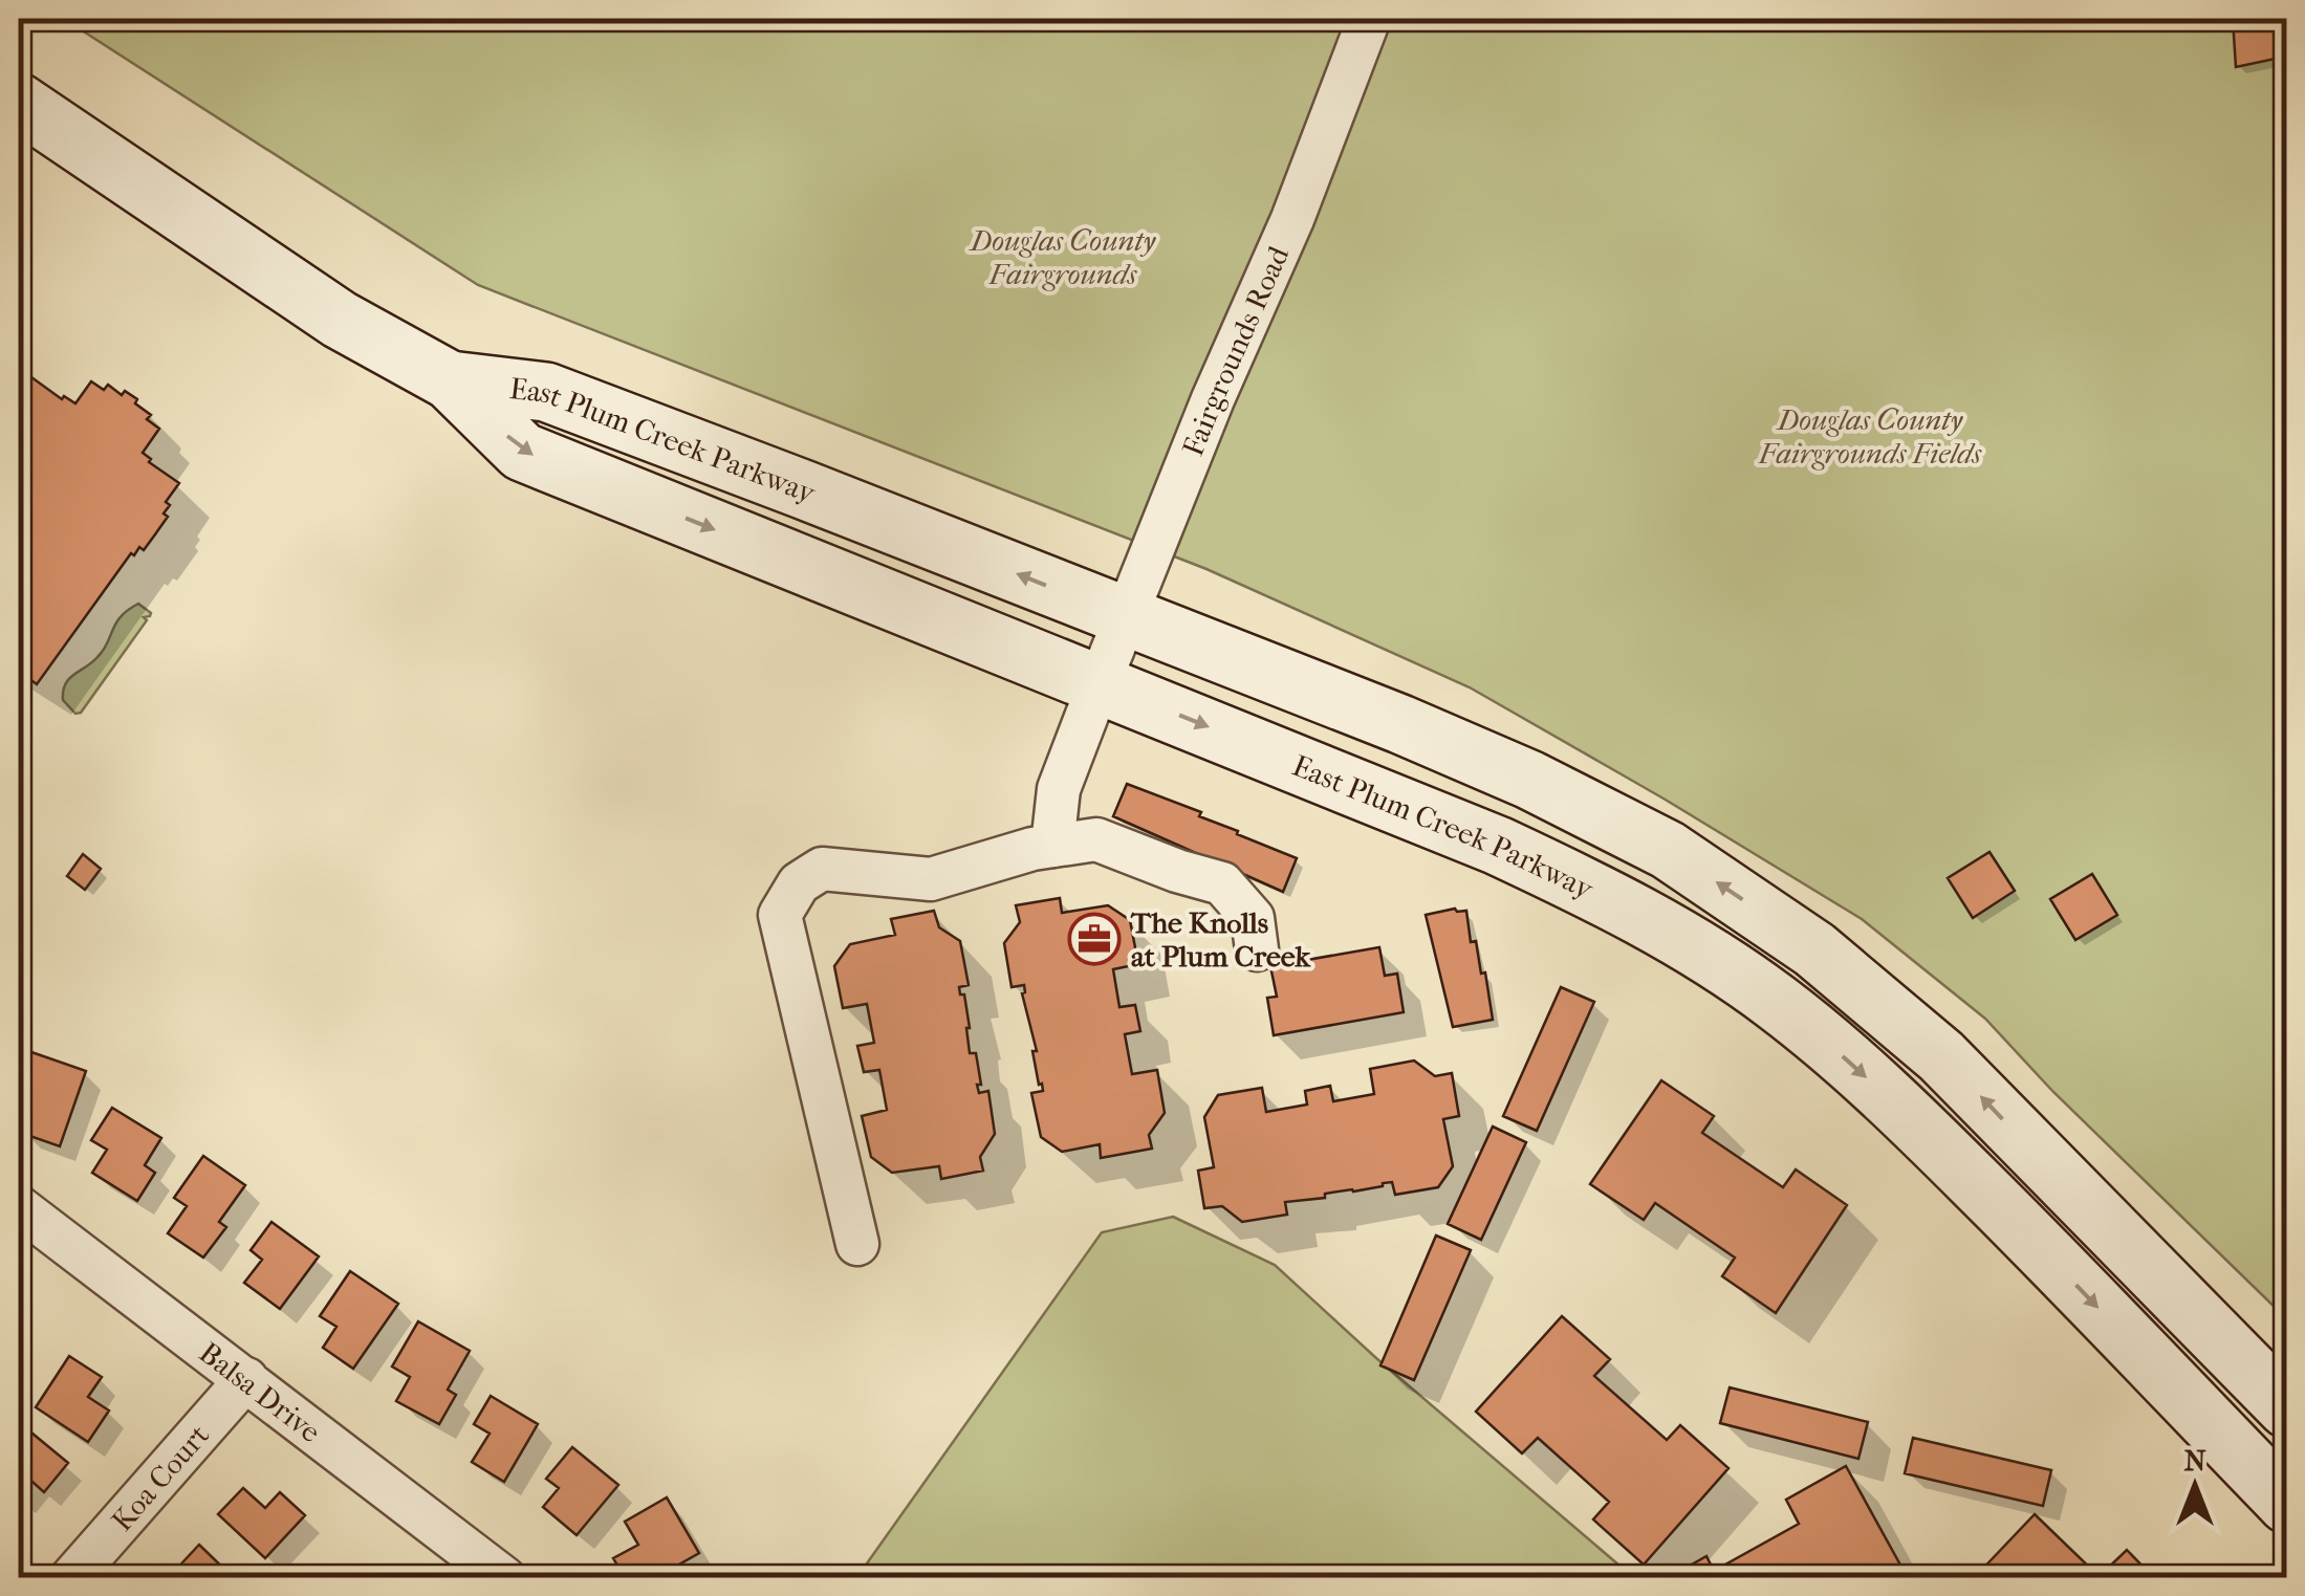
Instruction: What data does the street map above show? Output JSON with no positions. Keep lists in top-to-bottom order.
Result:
{
  "streets": {
    "main road": ["East Plum Creek Parkway"],
    "street": ["Fairgrounds Road", "Balsa Drive", "Koa Court"]
  },
  "crossings": [
    ["Fairgrounds Road", "East Plum Creek Parkway"],
    ["Balsa Drive", "Koa Court"]
  ],
  "parks": ["Douglas County Fairgrounds", "Douglas County Fairgrounds Fields"],
  "places": {
    "office": ["The Knolls at Plum Creek"]
  },
  "north": "top"
}
